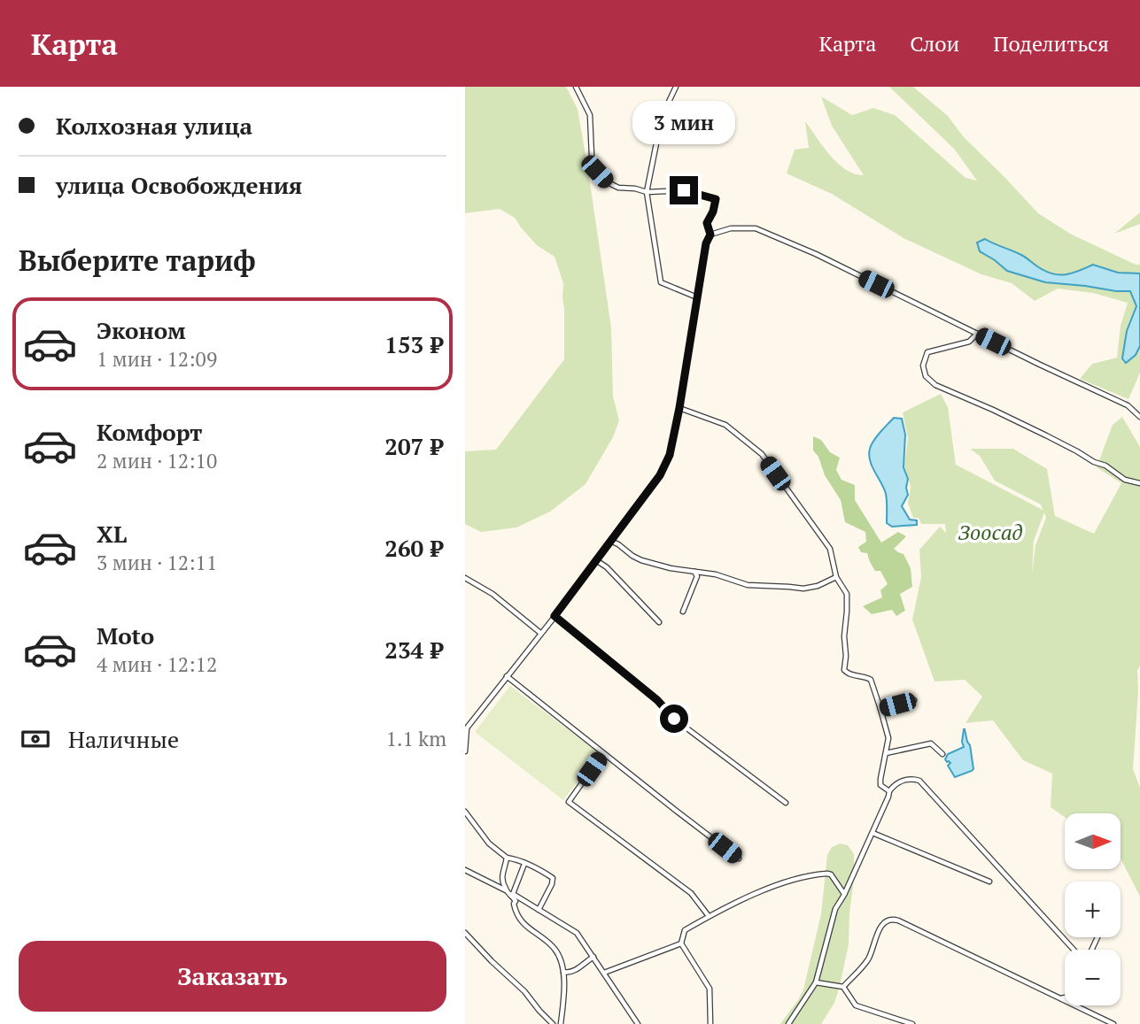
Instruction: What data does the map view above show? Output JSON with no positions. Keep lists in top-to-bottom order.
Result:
{
  "parks": ["Зоосад"],
  "north": "right",
  "page": {
    "header": "Карта",
    "nav": ["Карта", "Слои", "Поделиться"],
    "banner": ["Колхозная улица", "улица Освобождения"],
    "bubble": "3 мин",
    "heading": "Выберите тариф",
    "list": [
      {
        "name": "Эконом",
        "note": "1 мин · 12:09",
        "value": "153 ₽"
      },
      {
        "name": "Комфорт",
        "note": "2 мин · 12:10",
        "value": "207 ₽"
      },
      {
        "name": "XL",
        "note": "3 мин · 12:11",
        "value": "260 ₽"
      },
      {
        "name": "Moto",
        "note": "4 мин · 12:12",
        "value": "234 ₽"
      }
    ],
    "pay": ["Наличные", "1.1 km"],
    "map_buttons": ["+", "−"],
    "buttons": "Заказать"
  }
}
